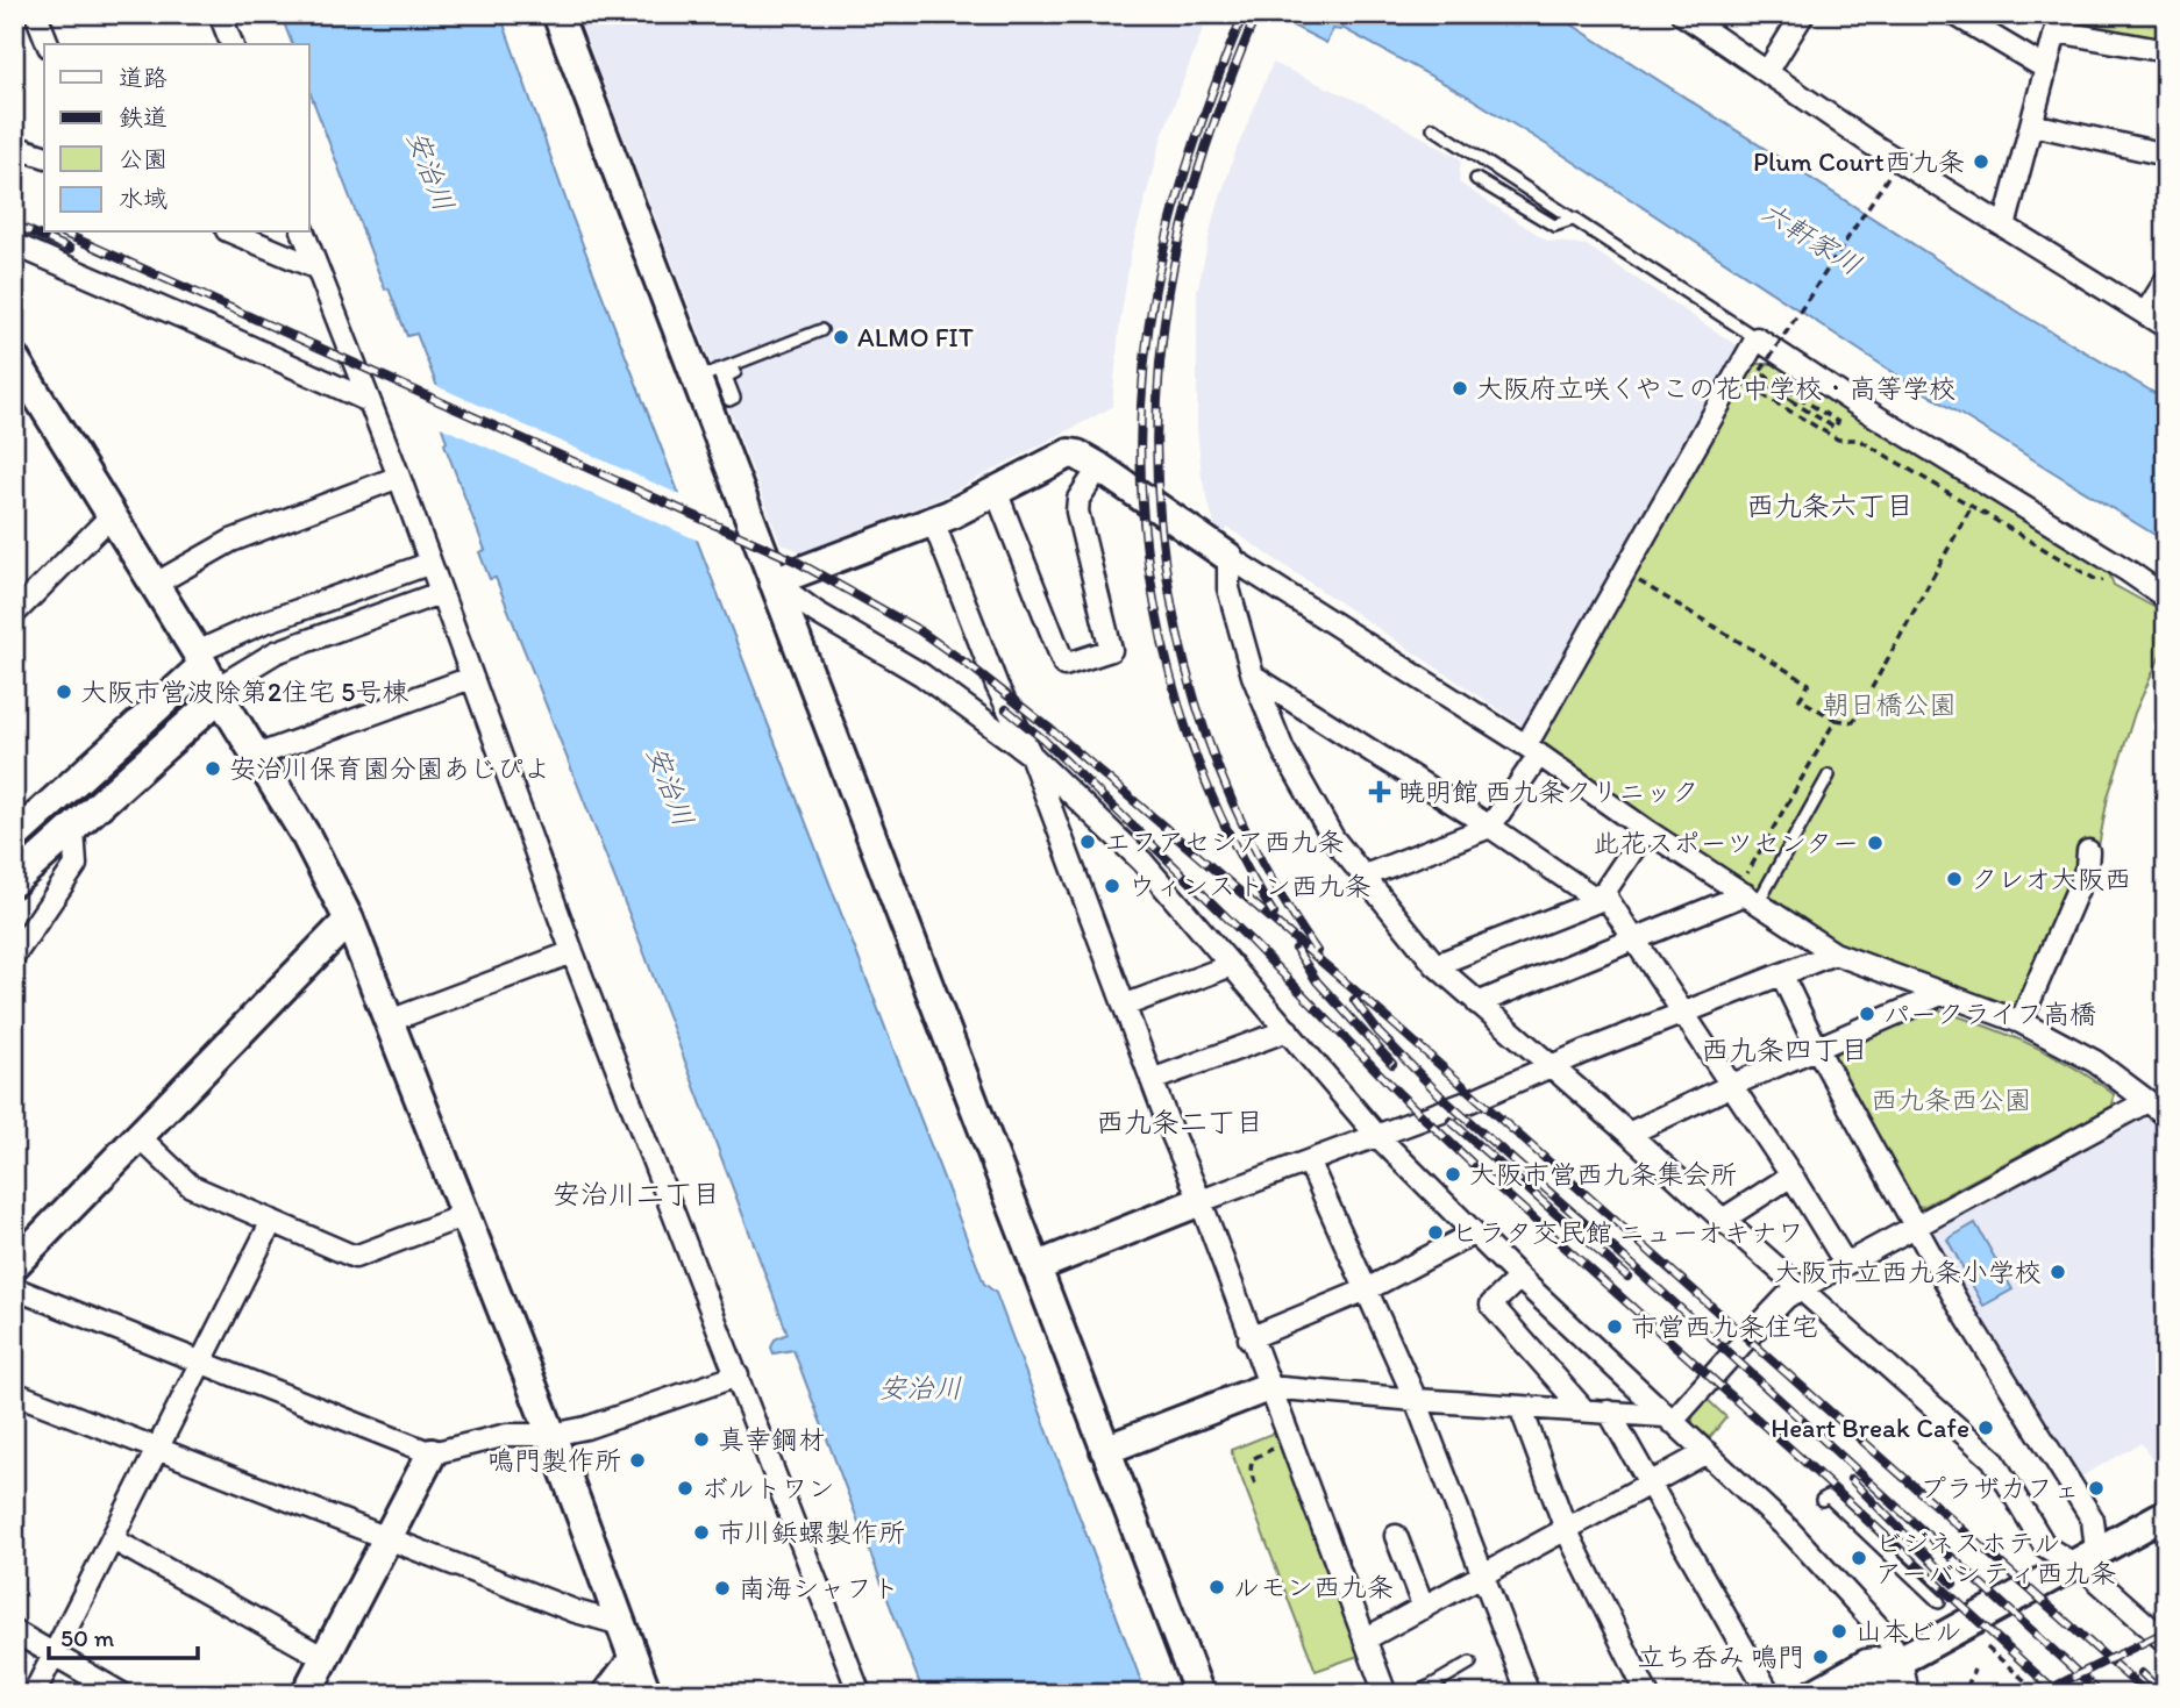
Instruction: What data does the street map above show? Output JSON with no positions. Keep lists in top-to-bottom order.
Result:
{
  "districts": [
    "西九条六丁目",
    "西九条四丁目",
    "西九条二丁目",
    "安治川二丁目"
  ],
  "water": ["安治川", "六軒家川"],
  "parks": ["朝日橋公園", "西九条西公園"],
  "places": {
    "other": [
      "Plum Court西九条",
      "ALMO FIT",
      "大阪府立咲くやこの花中学校・高等学校",
      "大阪市営波除第2住宅 5号棟",
      "安治川保育園分園あじぴよ",
      "エフアセシア西九条",
      "此花スポーツセンター",
      "クレオ大阪西",
      "ウィンストン西九条",
      "パークライフ高橋",
      "大阪市営西九条集会所",
      "ヒラタ交民館 ニューオキナワ",
      "大阪市立西九条小学校",
      "市営西九条住宅",
      "Heart Break Cafe",
      "真幸鋼材",
      "鳴門製作所",
      "ボルトワン",
      "プラザカフェ",
      "市川鋲螺製作所",
      "ビジネスホテル アーバンティ西九条",
      "ルモン西九条",
      "南海シャフト",
      "山本ビル",
      "立ち呑み 鳴門"
    ],
    "health": ["暁明館 西九条クリニック"]
  },
  "legend": [
    "道路",
    "鉄道",
    "公園",
    "水域"
  ],
  "scale_bar": "50 m"
}
